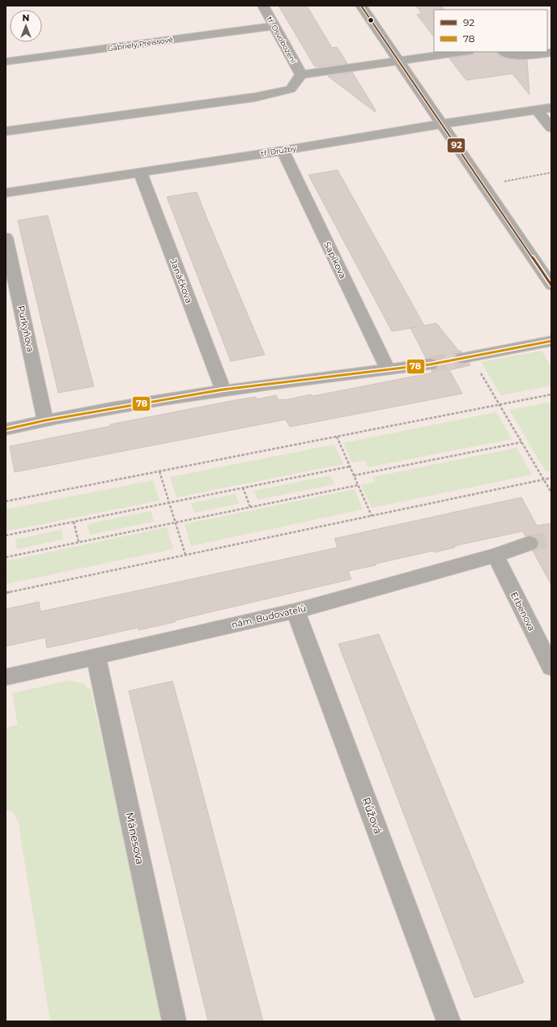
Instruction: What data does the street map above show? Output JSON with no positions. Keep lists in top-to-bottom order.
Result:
{
  "streets": {
    "street": [
      "tř. Osvobození",
      "Gabriely Preissové",
      "tř. Družby",
      "Sapíkova",
      "Janáčkova",
      "Purkyňova",
      "Erbenova",
      "nám. Budovatelů",
      "Růžová",
      "Mánesova"
    ]
  },
  "crossings": [
    ["tř. Osvobození", "Gabriely Preissové"],
    ["tř. Družby", "Sapíkova"],
    ["tř. Družby", "Janáčkova"],
    ["Erbenova", "nám. Budovatelů"],
    ["nám. Budovatelů", "Růžová"],
    ["nám. Budovatelů", "Mánesova"]
  ],
  "lines": ["transit line 92", "transit line 78"],
  "legend": ["92", "78"],
  "north": "top"
}
